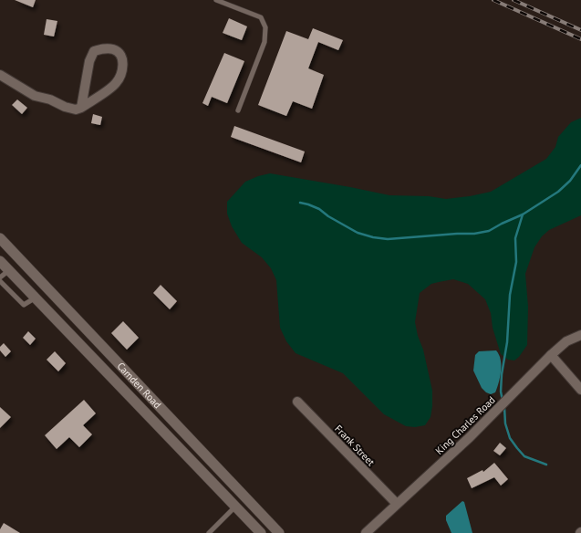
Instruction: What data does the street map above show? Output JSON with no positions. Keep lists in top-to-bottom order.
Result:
{
  "streets": {
    "main road": ["Camden Road"],
    "street": ["King Charles Road", "Frank Street"]
  },
  "crossings": [
    ["King Charles Road", "Frank Street"]
  ]
}
